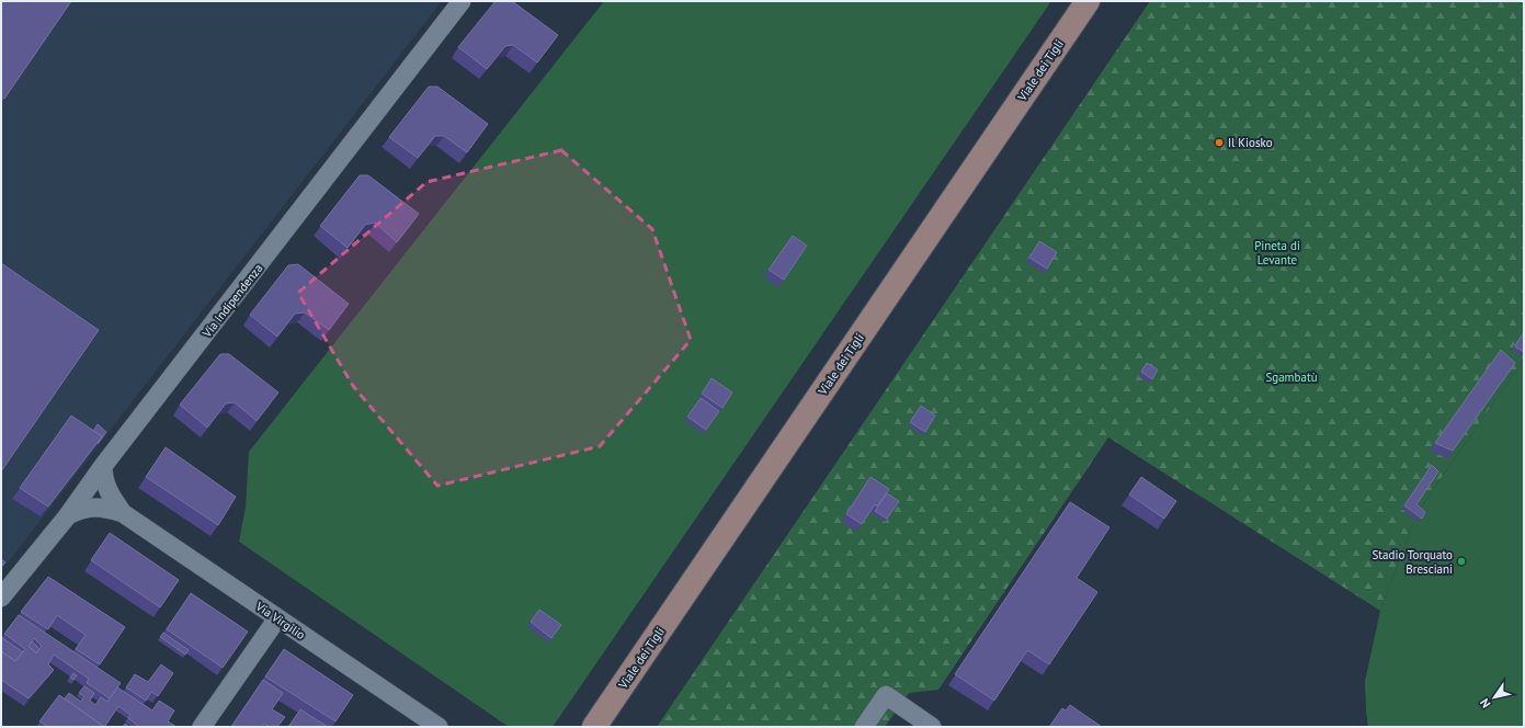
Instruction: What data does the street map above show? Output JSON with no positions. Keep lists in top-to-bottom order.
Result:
{
  "streets": {
    "street": ["Viale dei Tigli", "Via Indipendenza", "Via Virgilio"]
  },
  "crossings": [
    ["Via Indipendenza", "Via Virgilio"]
  ],
  "parks": ["Pineta di Levante", "Sgambatù"],
  "places": ["Il Kiosko", "Stadio Torquato Bresciani"],
  "north": "bottom left"
}
